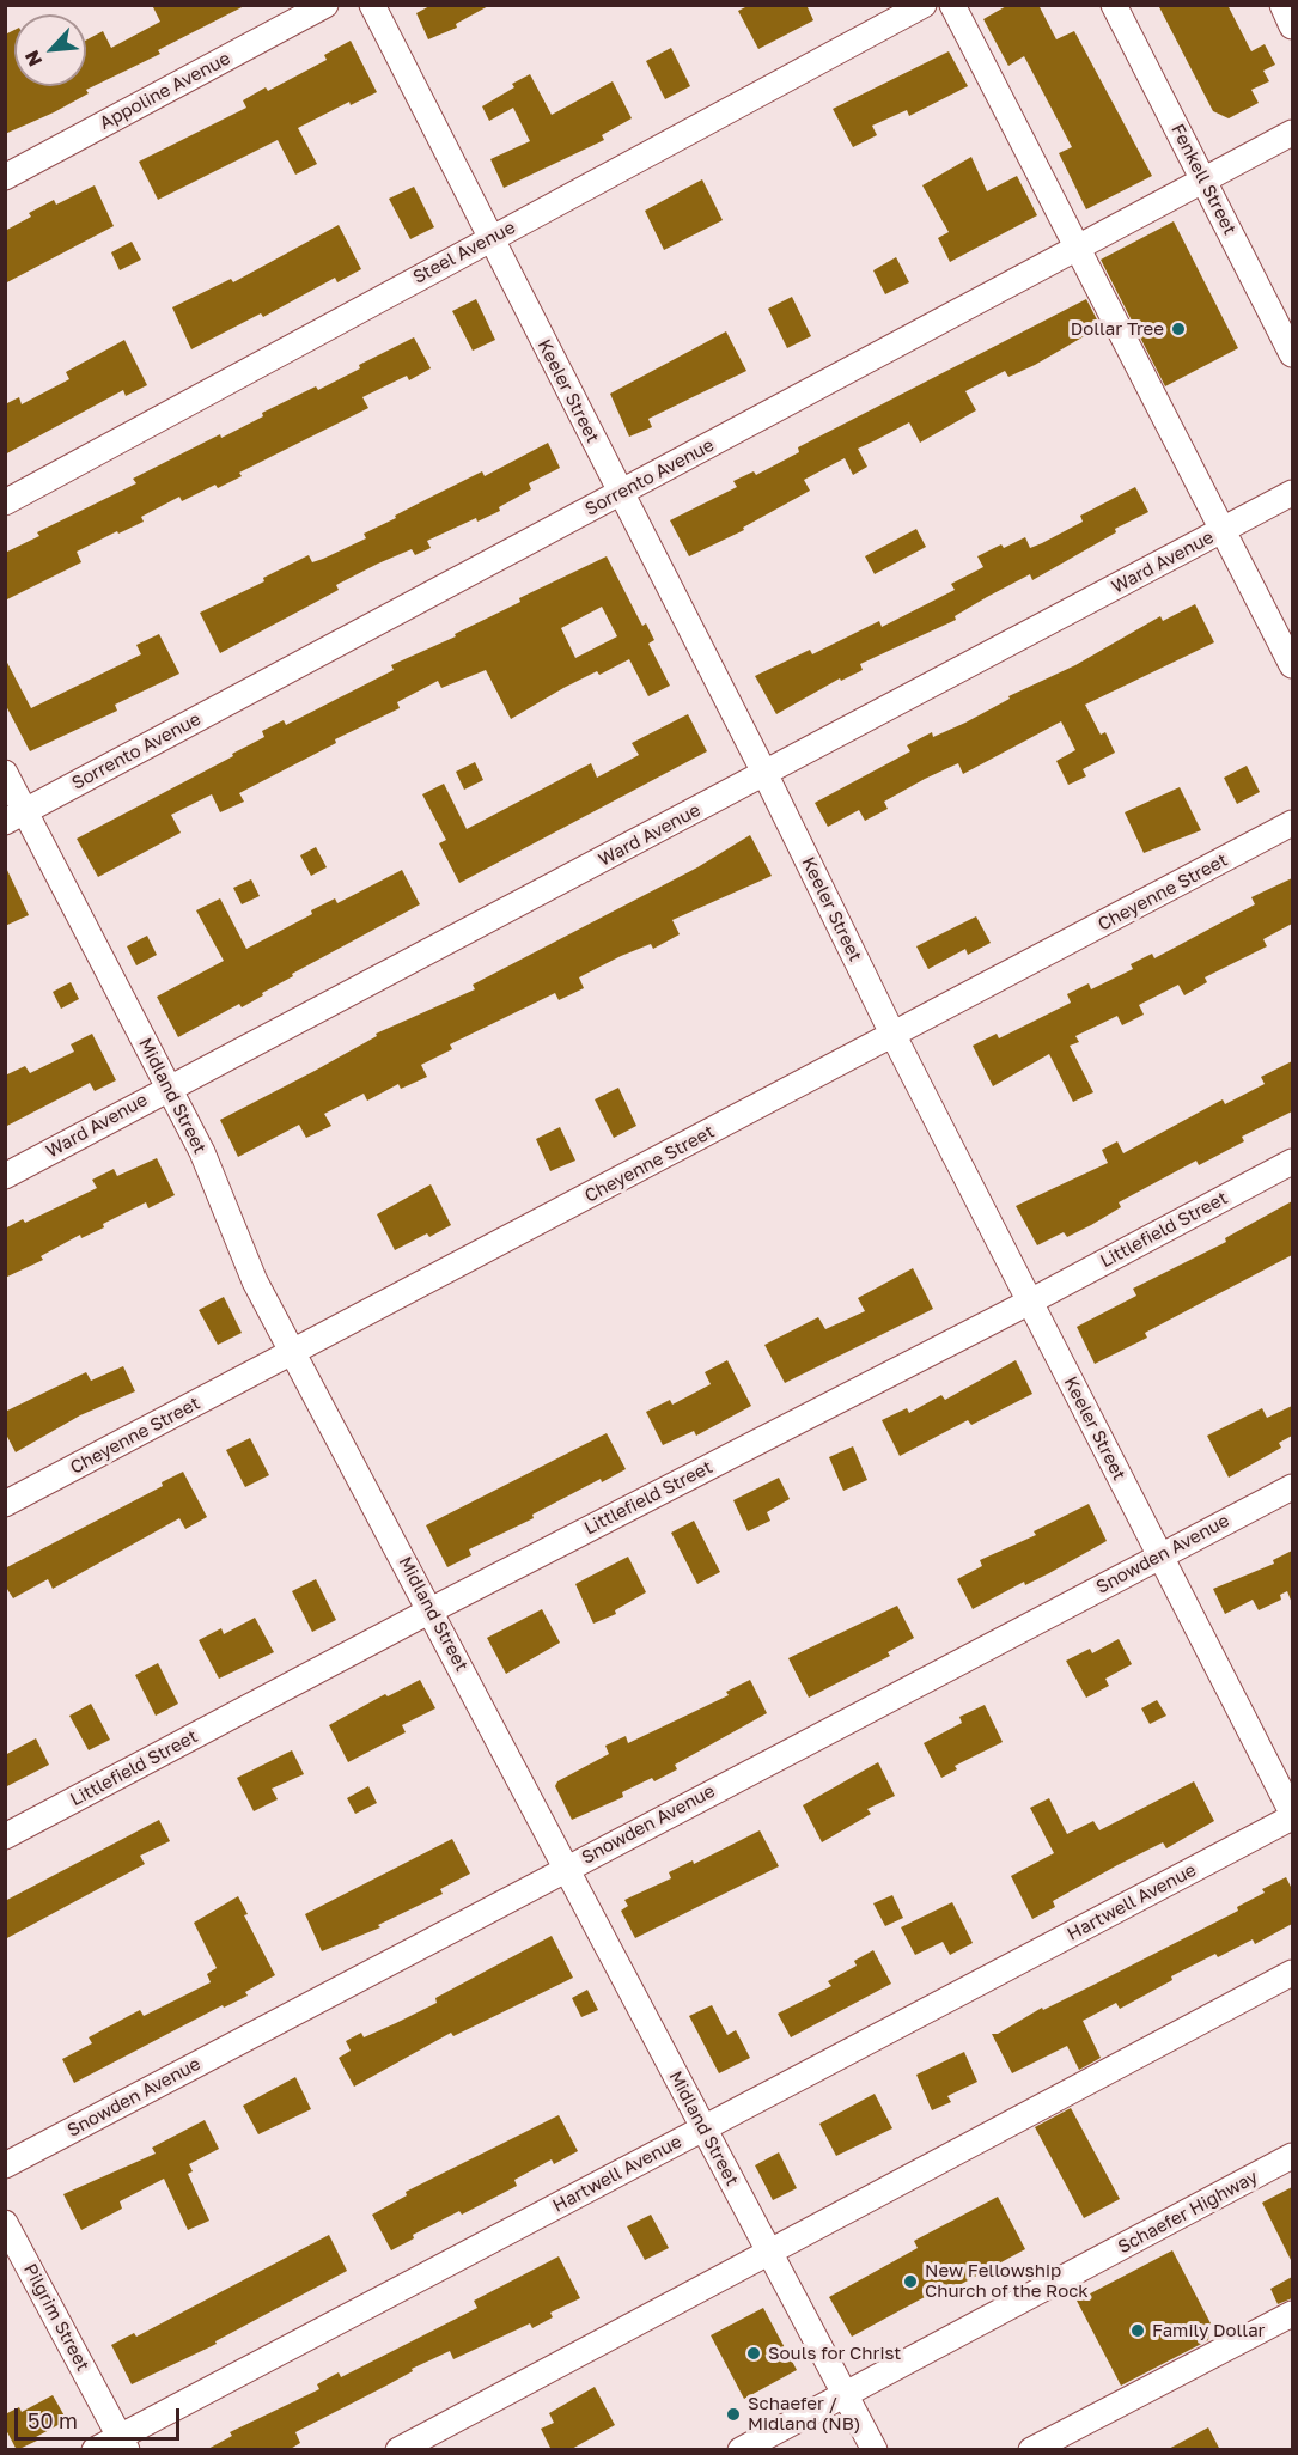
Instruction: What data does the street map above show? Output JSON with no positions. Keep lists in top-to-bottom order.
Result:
{
  "streets": {
    "street": [
      "Appoline Avenue",
      "Fenkell Street",
      "Steel Avenue",
      "Keeler Street",
      "Sorrento Avenue",
      "Ward Avenue",
      "Cheyenne Street",
      "Midland Street",
      "Littlefield Street",
      "Snowden Avenue",
      "Hartwell Avenue",
      "Schaefer Highway",
      "Pilgrim Street"
    ]
  },
  "crossings": [
    ["Fenkell Street", "Sorrento Avenue"],
    ["Steel Avenue", "Keeler Street"],
    ["Keeler Street", "Sorrento Avenue"],
    ["Keeler Street", "Ward Avenue"],
    ["Keeler Street", "Cheyenne Street"],
    ["Keeler Street", "Littlefield Street"],
    ["Keeler Street", "Snowden Avenue"],
    ["Keeler Street", "Hartwell Avenue"],
    ["Sorrento Avenue", "Midland Street"],
    ["Ward Avenue", "Midland Street"],
    ["Cheyenne Street", "Midland Street"],
    ["Midland Street", "Littlefield Street"],
    ["Midland Street", "Snowden Avenue"],
    ["Midland Street", "Hartwell Avenue"],
    ["Midland Street", "Schaefer Highway"],
    ["Hartwell Avenue", "Pilgrim Street"]
  ],
  "places": [
    "Dollar Tree",
    "New Fellowship Church of the Rock",
    "Family Dollar",
    "Souls for Christ",
    "Schaefer / Midland (NB)"
  ],
  "scale_bar": "50 m",
  "north": "bottom left"
}
